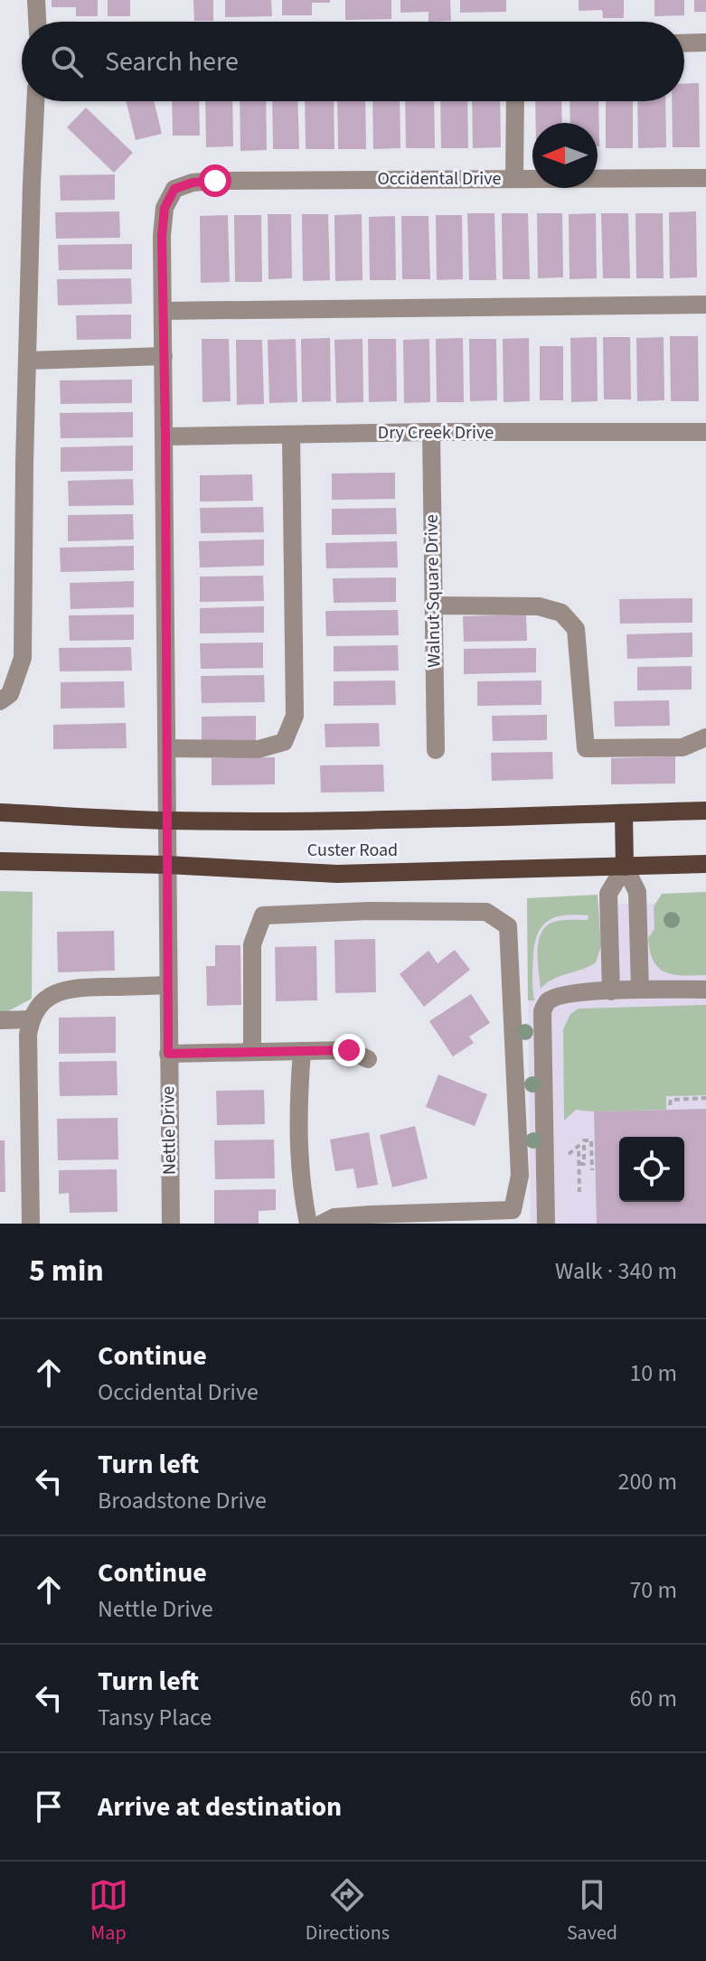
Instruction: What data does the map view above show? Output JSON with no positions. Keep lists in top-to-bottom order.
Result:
{
  "streets": {
    "main road": ["Custer Road"],
    "street": [
      "Occidental Drive",
      "Dry Creek Drive",
      "Walnut Square Drive",
      "Nettle Drive"
    ]
  },
  "crossings": [
    ["Occidental Drive", "Nettle Drive"],
    ["Dry Creek Drive", "Walnut Square Drive"],
    ["Dry Creek Drive", "Nettle Drive"],
    ["Custer Road", "Nettle Drive"]
  ],
  "north": "left",
  "page": {
    "search": "Search here",
    "heading": ["5 min", "Walk · 340 m"],
    "list": [
      ["Continue", "Occidental Drive", "10 m"],
      ["Turn left", "Broadstone Drive", "200 m"],
      ["Continue", "Nettle Drive", "70 m"],
      ["Turn left", "Tansy Place", "60 m"],
      "Arrive at destination"
    ],
    "nav": ["Map", "Directions", "Saved"]
  }
}
